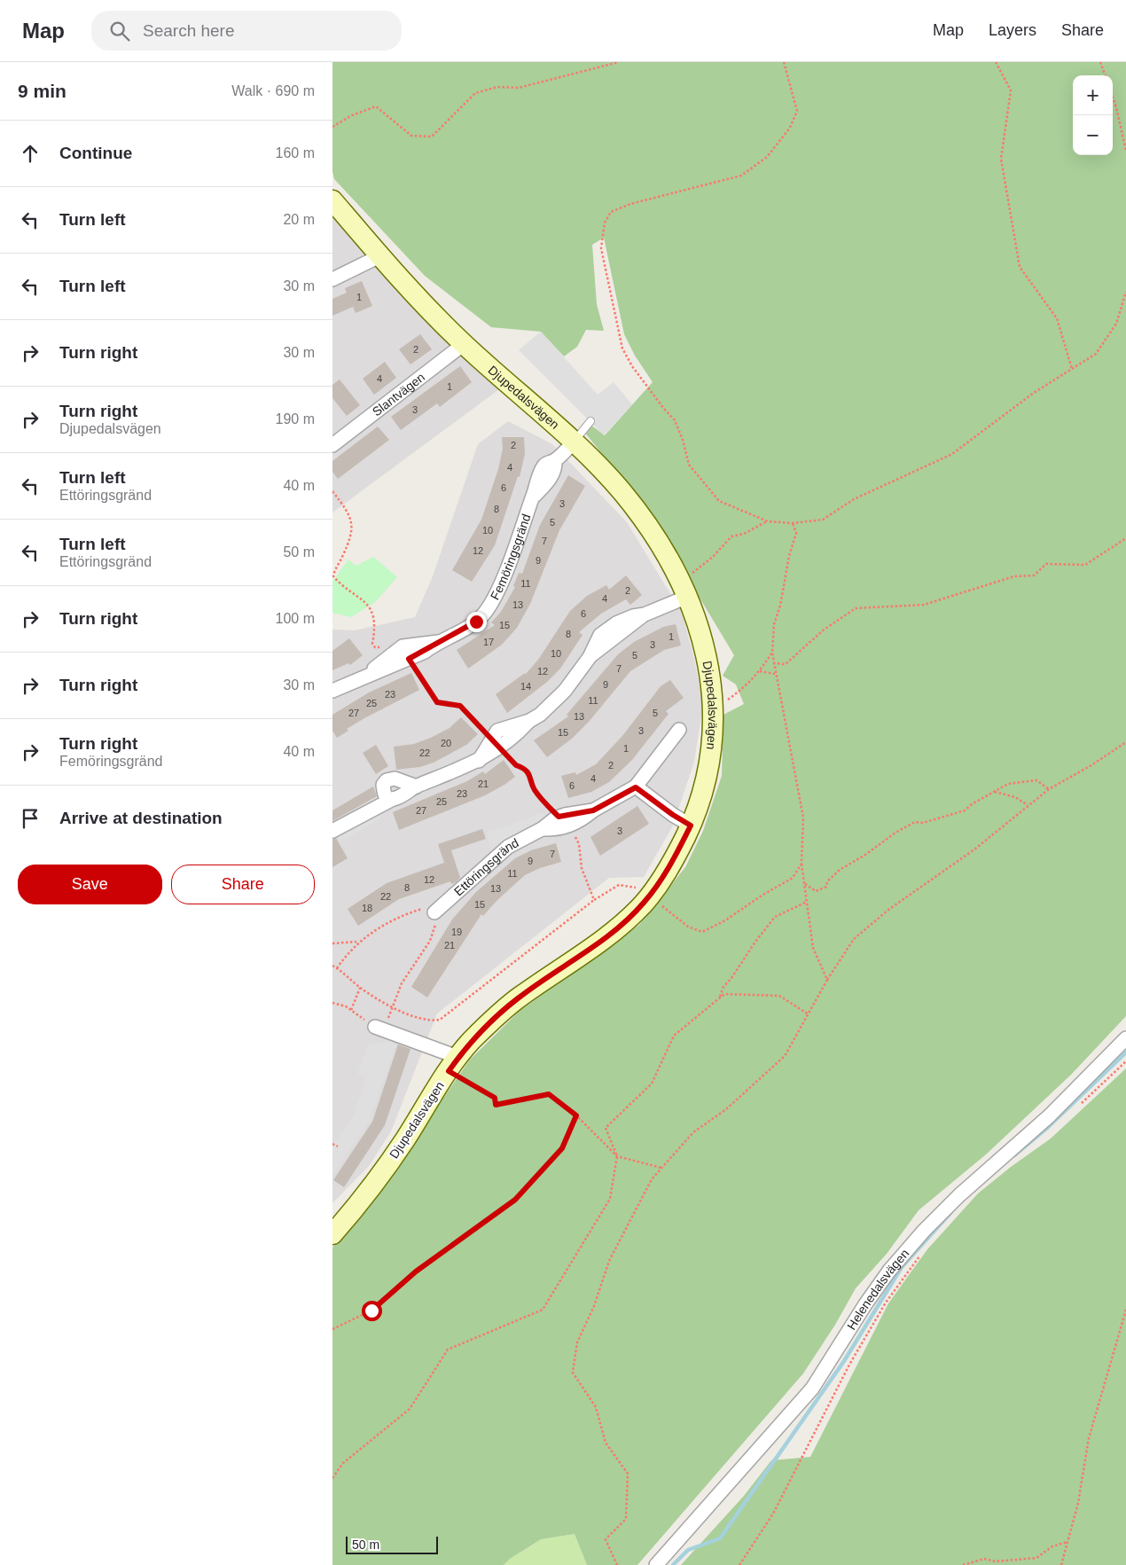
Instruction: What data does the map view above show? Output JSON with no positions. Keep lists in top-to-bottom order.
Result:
{
  "streets": {
    "street": [
      "Slantvägen",
      "Djupedalsvägen",
      "Femöringsgränd",
      "Ettöringsgränd",
      "Helenedalsvägen"
    ]
  },
  "crossings": [
    ["Slantvägen", "Djupedalsvägen"],
    ["Djupedalsvägen", "Femöringsgränd"]
  ],
  "house_numbers": [
    "1",
    "2",
    "4",
    "1",
    "3",
    "2",
    "4",
    "6",
    "3",
    "8",
    "5",
    "10",
    "7",
    "12",
    "9",
    "11",
    "2",
    "4",
    "13",
    "6",
    "15",
    "8",
    "1",
    "17",
    "3",
    "10",
    "5",
    "7",
    "12",
    "9",
    "14",
    "23",
    "11",
    "25",
    "27",
    "5",
    "13",
    "3",
    "15",
    "20",
    "1",
    "22",
    "2",
    "4",
    "21",
    "6",
    "23",
    "25",
    "27",
    "3",
    "7",
    "9",
    "11",
    "12",
    "8",
    "13",
    "22",
    "15",
    "18",
    "19",
    "21"
  ],
  "scale_bar": "50 m",
  "page": {
    "header": "Map",
    "search": "Search here",
    "nav": ["Map", "Layers", "Share"],
    "heading": ["9 min", "Walk · 690 m"],
    "map_buttons": ["+", "−"],
    "list": [
      ["Continue", "160 m"],
      ["Turn left", "20 m"],
      ["Turn left", "30 m"],
      ["Turn right", "30 m"],
      ["Turn right", "Djupedalsvägen", "190 m"],
      ["Turn left", "Ettöringsgränd", "40 m"],
      ["Turn left", "Ettöringsgränd", "50 m"],
      ["Turn right", "100 m"],
      ["Turn right", "30 m"],
      ["Turn right", "Femöringsgränd", "40 m"],
      "Arrive at destination"
    ],
    "buttons": ["Save", "Share"],
    "scale": "50 m"
  }
}
